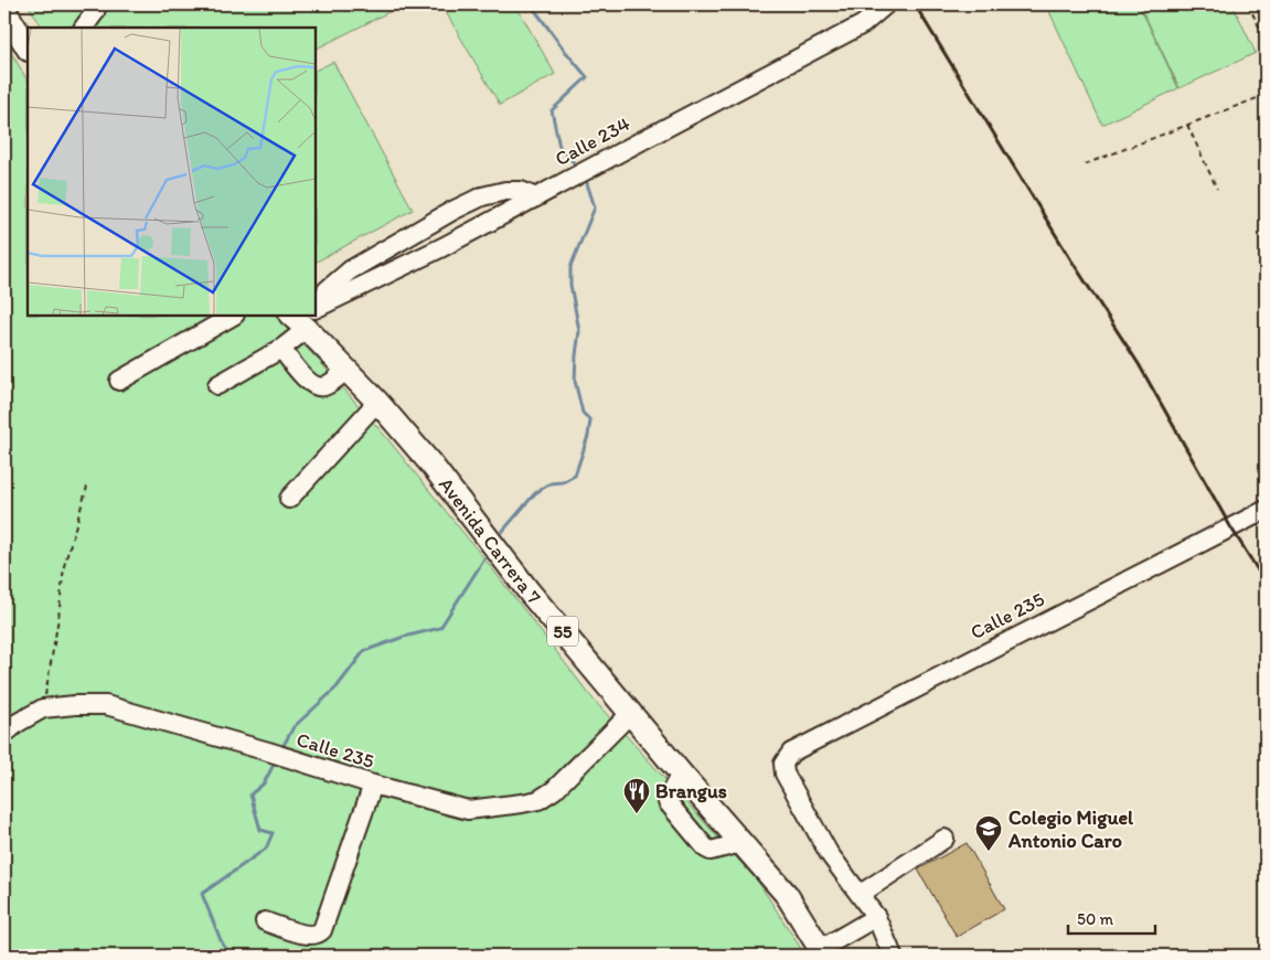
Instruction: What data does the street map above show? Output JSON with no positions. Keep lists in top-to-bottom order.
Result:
{
  "streets": {
    "main road": ["Avenida Carrera 7", "55"],
    "street": ["Calle 234", "Calle 235"]
  },
  "crossings": [
    ["Avenida Carrera 7", "Calle 235"]
  ],
  "places": {
    "restaurant": ["Brangus"],
    "school or university": ["Colegio Miguel Antonio Caro"]
  },
  "scale_bar": "50 m"
}
